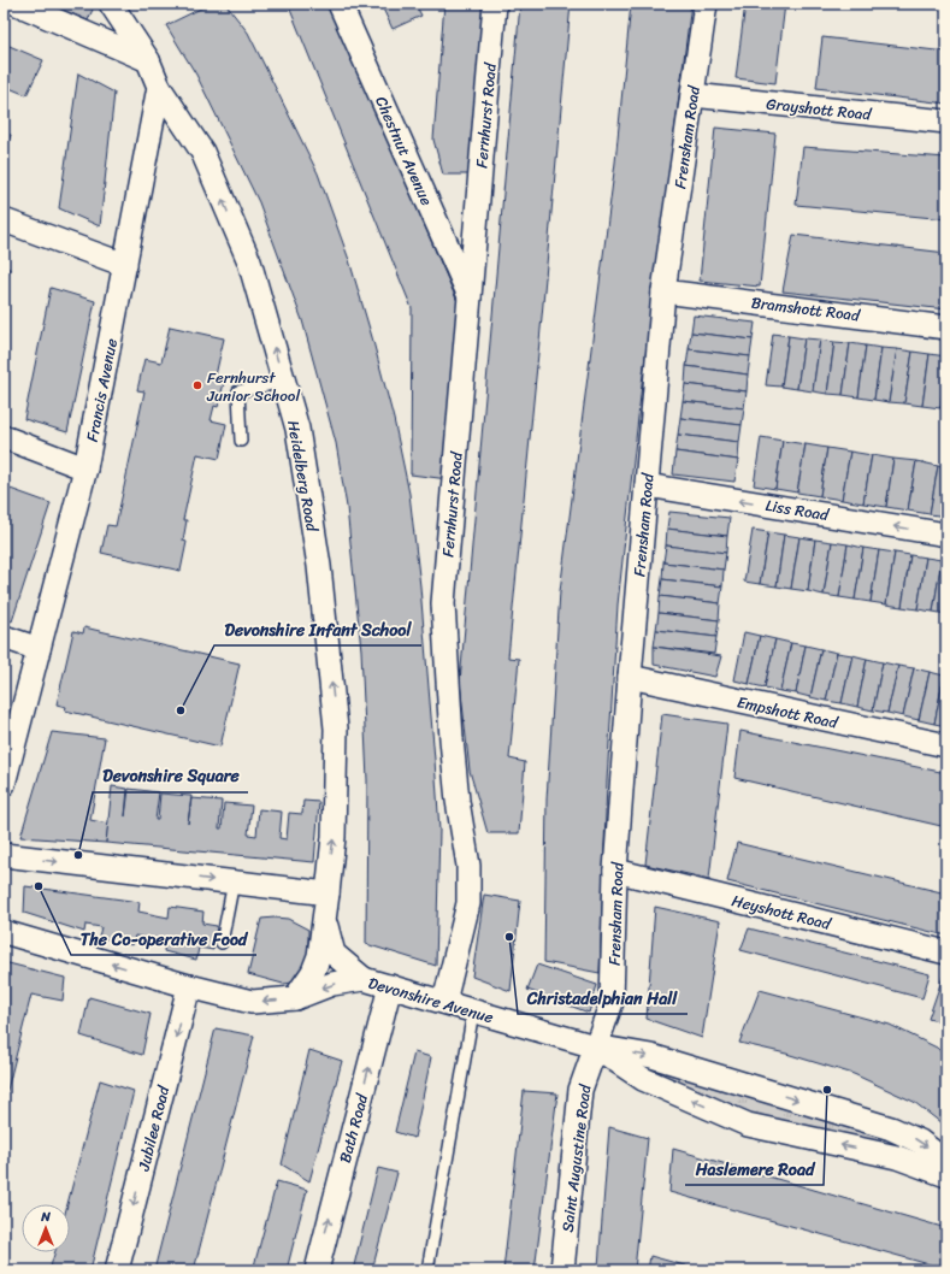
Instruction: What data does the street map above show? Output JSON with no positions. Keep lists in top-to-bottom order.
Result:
{
  "streets": {
    "street": [
      "Grayshott Road",
      "Fernhurst Road",
      "Frensham Road",
      "Chestnut Avenue",
      "Bramshott Road",
      "Francis Avenue",
      "Heidelberg Road",
      "Liss Road",
      "Empshott Road",
      "Heyshott Road",
      "Devonshire Avenue",
      "Jubilee Road",
      "Bath Road",
      "Saint Augustine Road"
    ]
  },
  "crossings": [
    ["Grayshott Road", "Frensham Road"],
    ["Fernhurst Road", "Chestnut Avenue"],
    ["Fernhurst Road", "Devonshire Avenue"],
    ["Frensham Road", "Bramshott Road"],
    ["Frensham Road", "Liss Road"],
    ["Frensham Road", "Empshott Road"],
    ["Frensham Road", "Heyshott Road"],
    ["Frensham Road", "Devonshire Avenue"],
    ["Frensham Road", "Saint Augustine Road"],
    ["Francis Avenue", "Heidelberg Road"],
    ["Heidelberg Road", "Devonshire Avenue"],
    ["Devonshire Avenue", "Jubilee Road"],
    ["Devonshire Avenue", "Bath Road"],
    ["Devonshire Avenue", "Saint Augustine Road"]
  ],
  "one_way": [
    "Heidelberg Road",
    "Liss Road",
    "Jubilee Road",
    "Bath Road"
  ],
  "places": [
    "Fernhurst Junior School",
    "Devonshire Infant School",
    "Devonshire Square",
    "The Co-operative Food",
    "Christadelphian Hall",
    "Haslemere Road"
  ],
  "north": "top"
}
